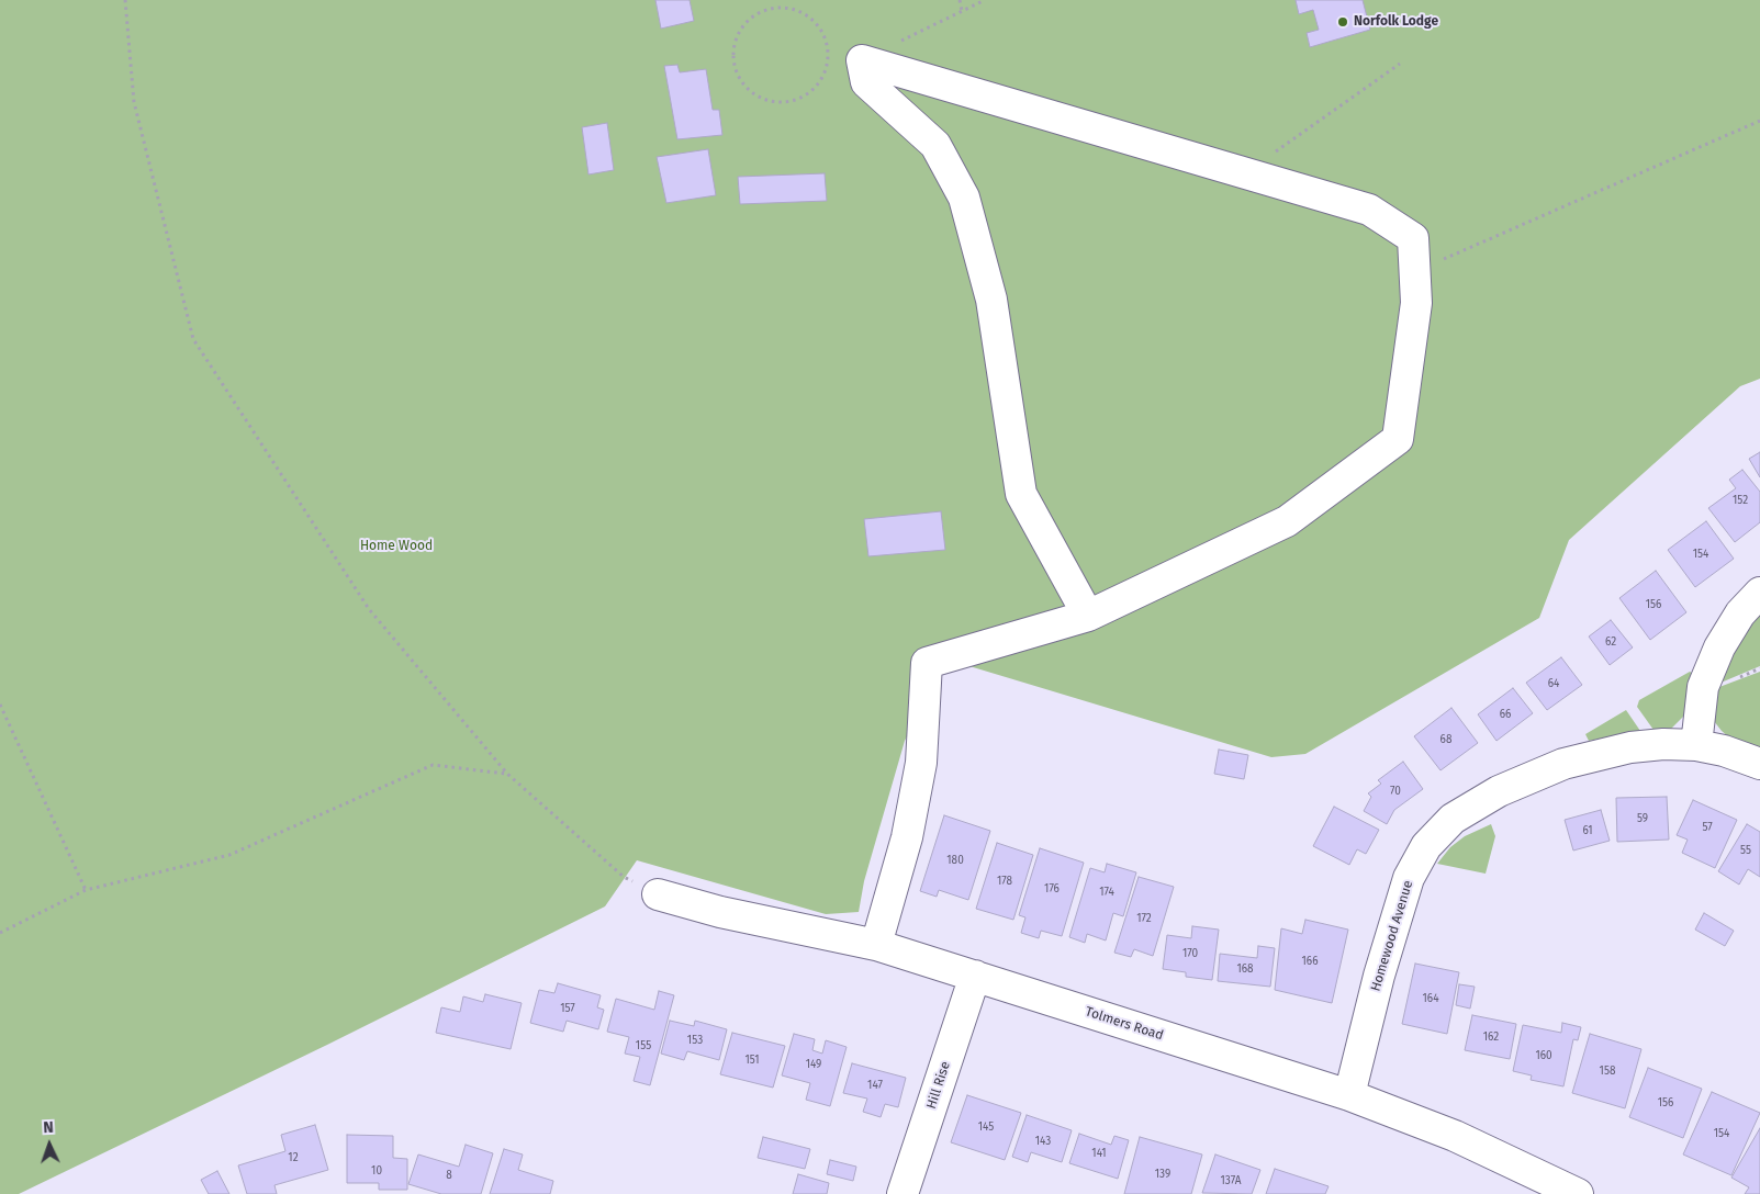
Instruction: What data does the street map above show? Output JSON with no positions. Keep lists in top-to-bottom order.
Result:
{
  "streets": {
    "street": ["Homewood Avenue", "Tolmers Road", "Hill Rise"]
  },
  "crossings": [
    ["Homewood Avenue", "Tolmers Road"],
    ["Tolmers Road", "Hill Rise"]
  ],
  "parks": ["Home Wood"],
  "places": ["Norfolk Lodge"],
  "house_numbers": [
    "152",
    "154",
    "156",
    "62",
    "64",
    "66",
    "68",
    "70",
    "59",
    "57",
    "61",
    "55",
    "180",
    "178",
    "176",
    "174",
    "172",
    "170",
    "166",
    "168",
    "164",
    "157",
    "162",
    "153",
    "155",
    "160",
    "151",
    "149",
    "158",
    "147",
    "156",
    "145",
    "154",
    "143",
    "141",
    "12",
    "10",
    "139",
    "8",
    "137A"
  ],
  "north": "top"
}
